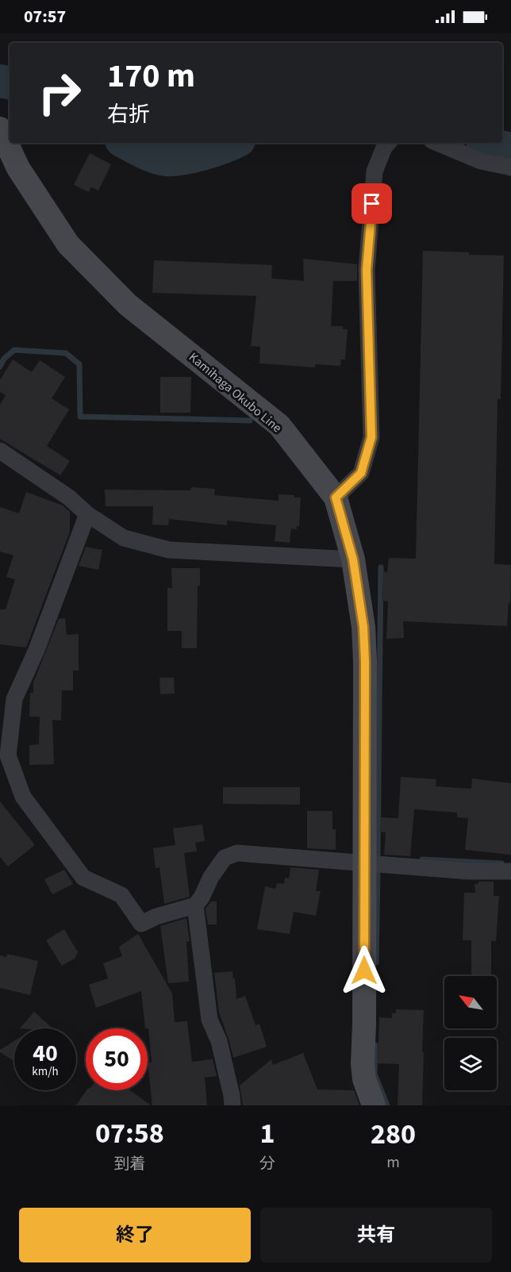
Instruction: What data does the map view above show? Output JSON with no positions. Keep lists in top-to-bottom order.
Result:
{
  "streets": {
    "main road": ["Kamihaga Okubo Line"]
  },
  "north": "top left",
  "page": {
    "status": "07:57",
    "turn": ["170 m", "右折"],
    "speed": "40 km/h",
    "limit": "50",
    "eta": [
      "07:58",
      "到着",
      "1",
      "分",
      "280",
      "m"
    ],
    "buttons": ["終了", "共有"]
  }
}
